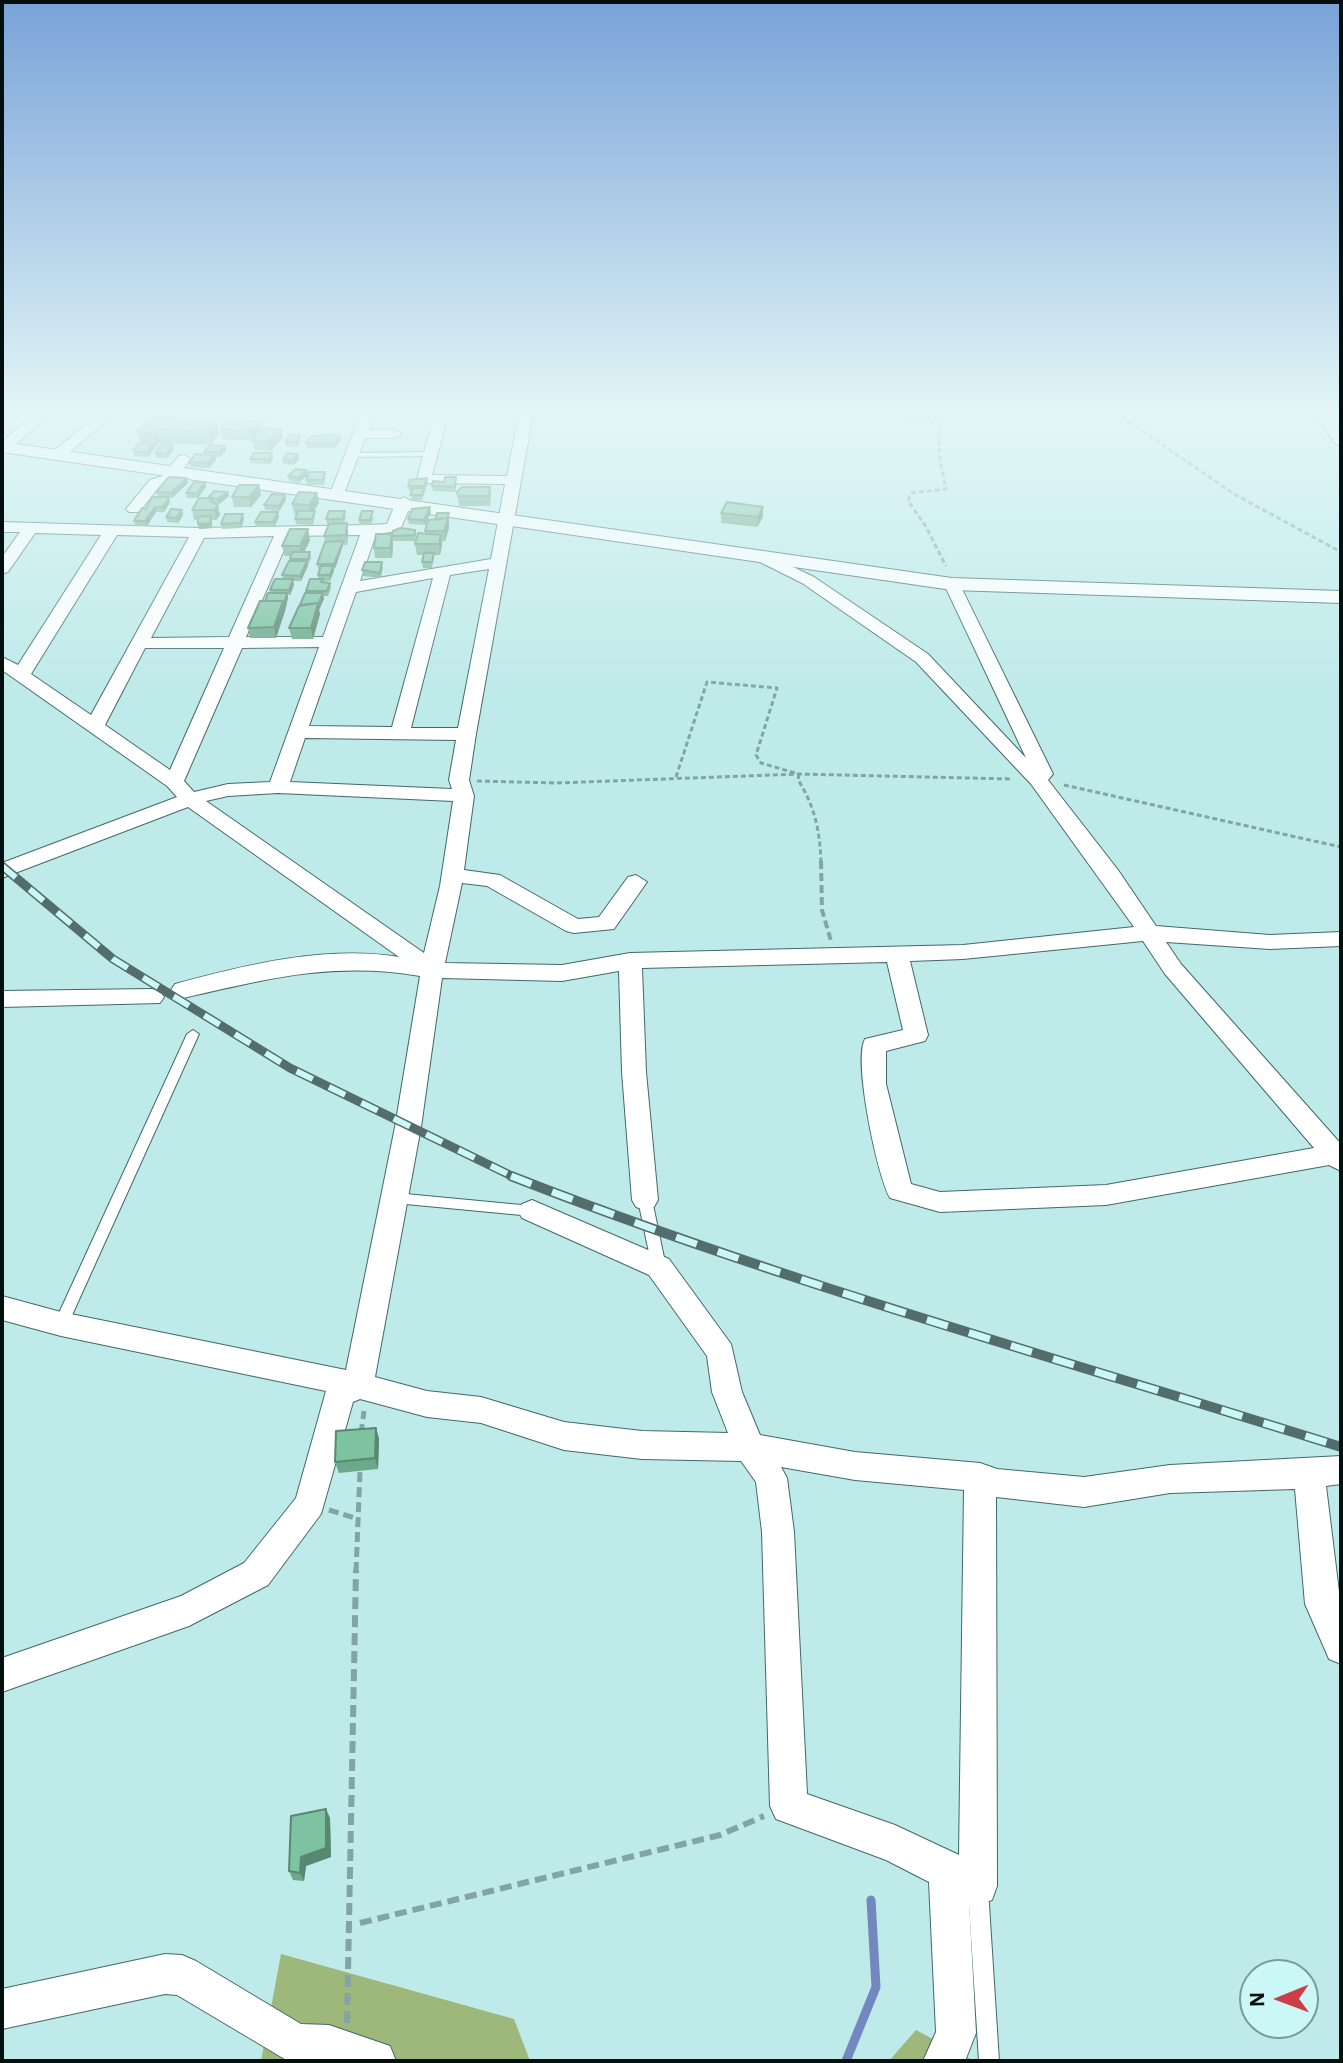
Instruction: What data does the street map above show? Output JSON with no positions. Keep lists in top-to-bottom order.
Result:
{
  "north": "left"
}
